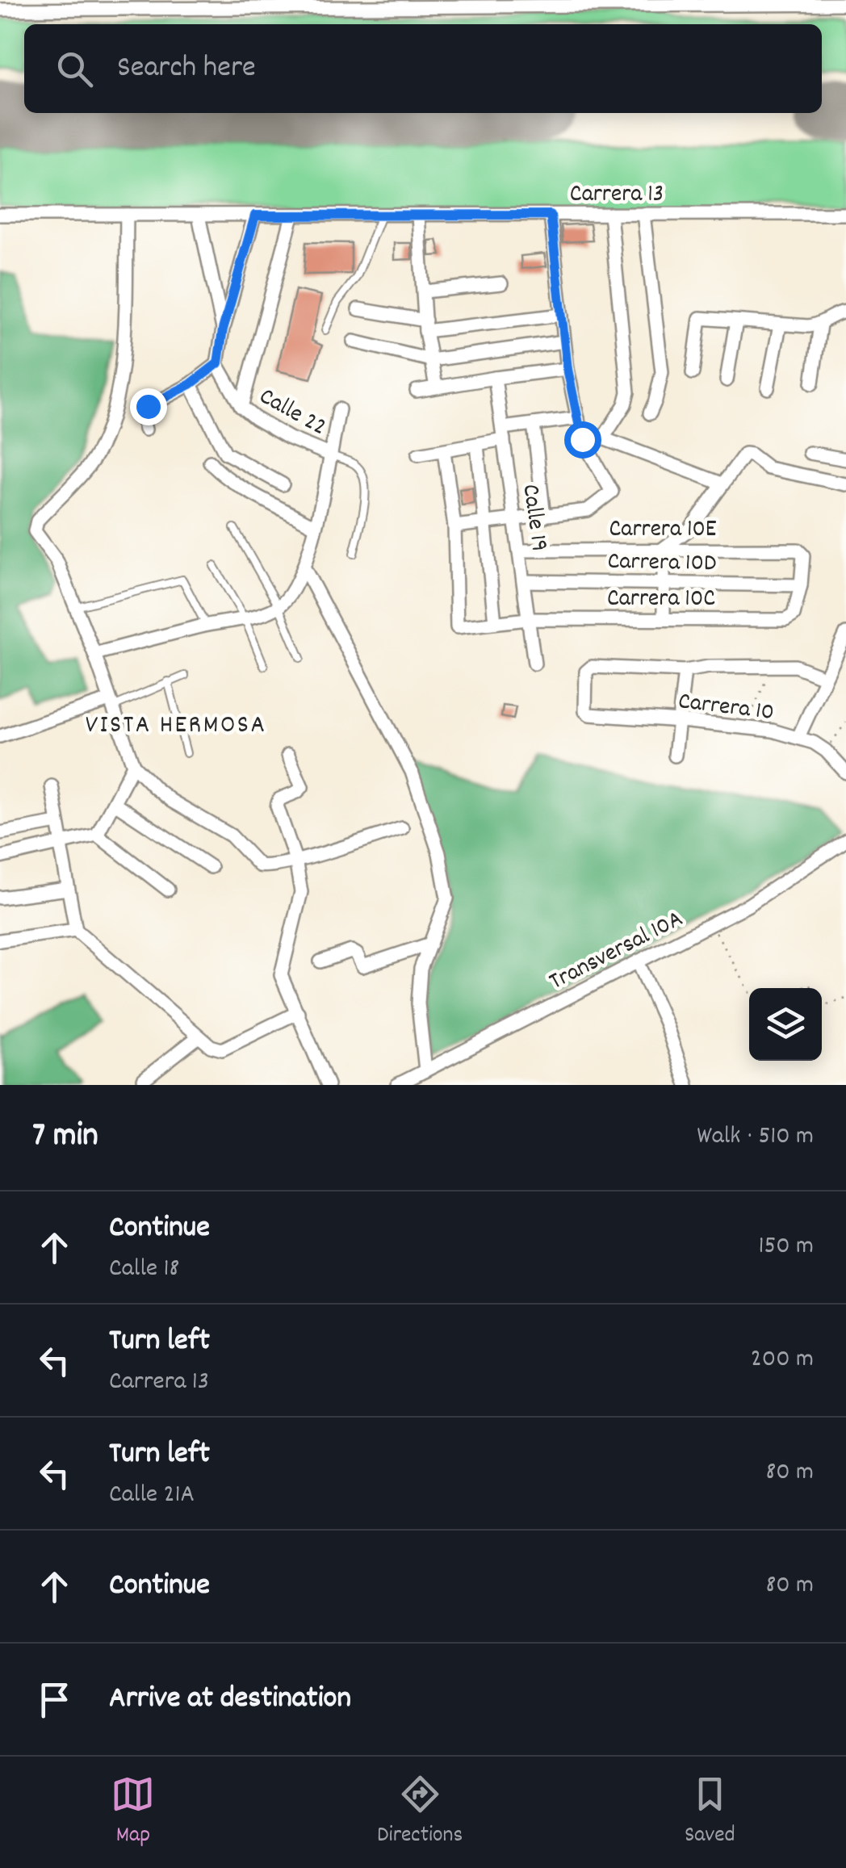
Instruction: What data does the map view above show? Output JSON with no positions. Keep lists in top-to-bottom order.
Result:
{
  "streets": {
    "street": [
      "Carrera 13",
      "Calle 22",
      "Calle 19",
      "Carrera 10E",
      "Carrera 10D",
      "Carrera 10C",
      "Carrera 10",
      "Transversal 10A"
    ]
  },
  "crossings": [
    ["Calle 19", "Carrera 10E"],
    ["Calle 19", "Carrera 10D"],
    ["Calle 19", "Carrera 10C"],
    ["Carrera 10E", "Carrera 10D"],
    ["Carrera 10E", "Carrera 10C"],
    ["Carrera 10D", "Carrera 10C"]
  ],
  "districts": ["VISTA HERMOSA"],
  "page": {
    "search": "Search here",
    "heading": ["7 min", "Walk · 510 m"],
    "list": [
      ["Continue", "Calle 18", "150 m"],
      ["Turn left", "Carrera 13", "200 m"],
      ["Turn left", "Calle 21A", "80 m"],
      ["Continue", "80 m"],
      "Arrive at destination"
    ],
    "nav": ["Map", "Directions", "Saved"]
  }
}
